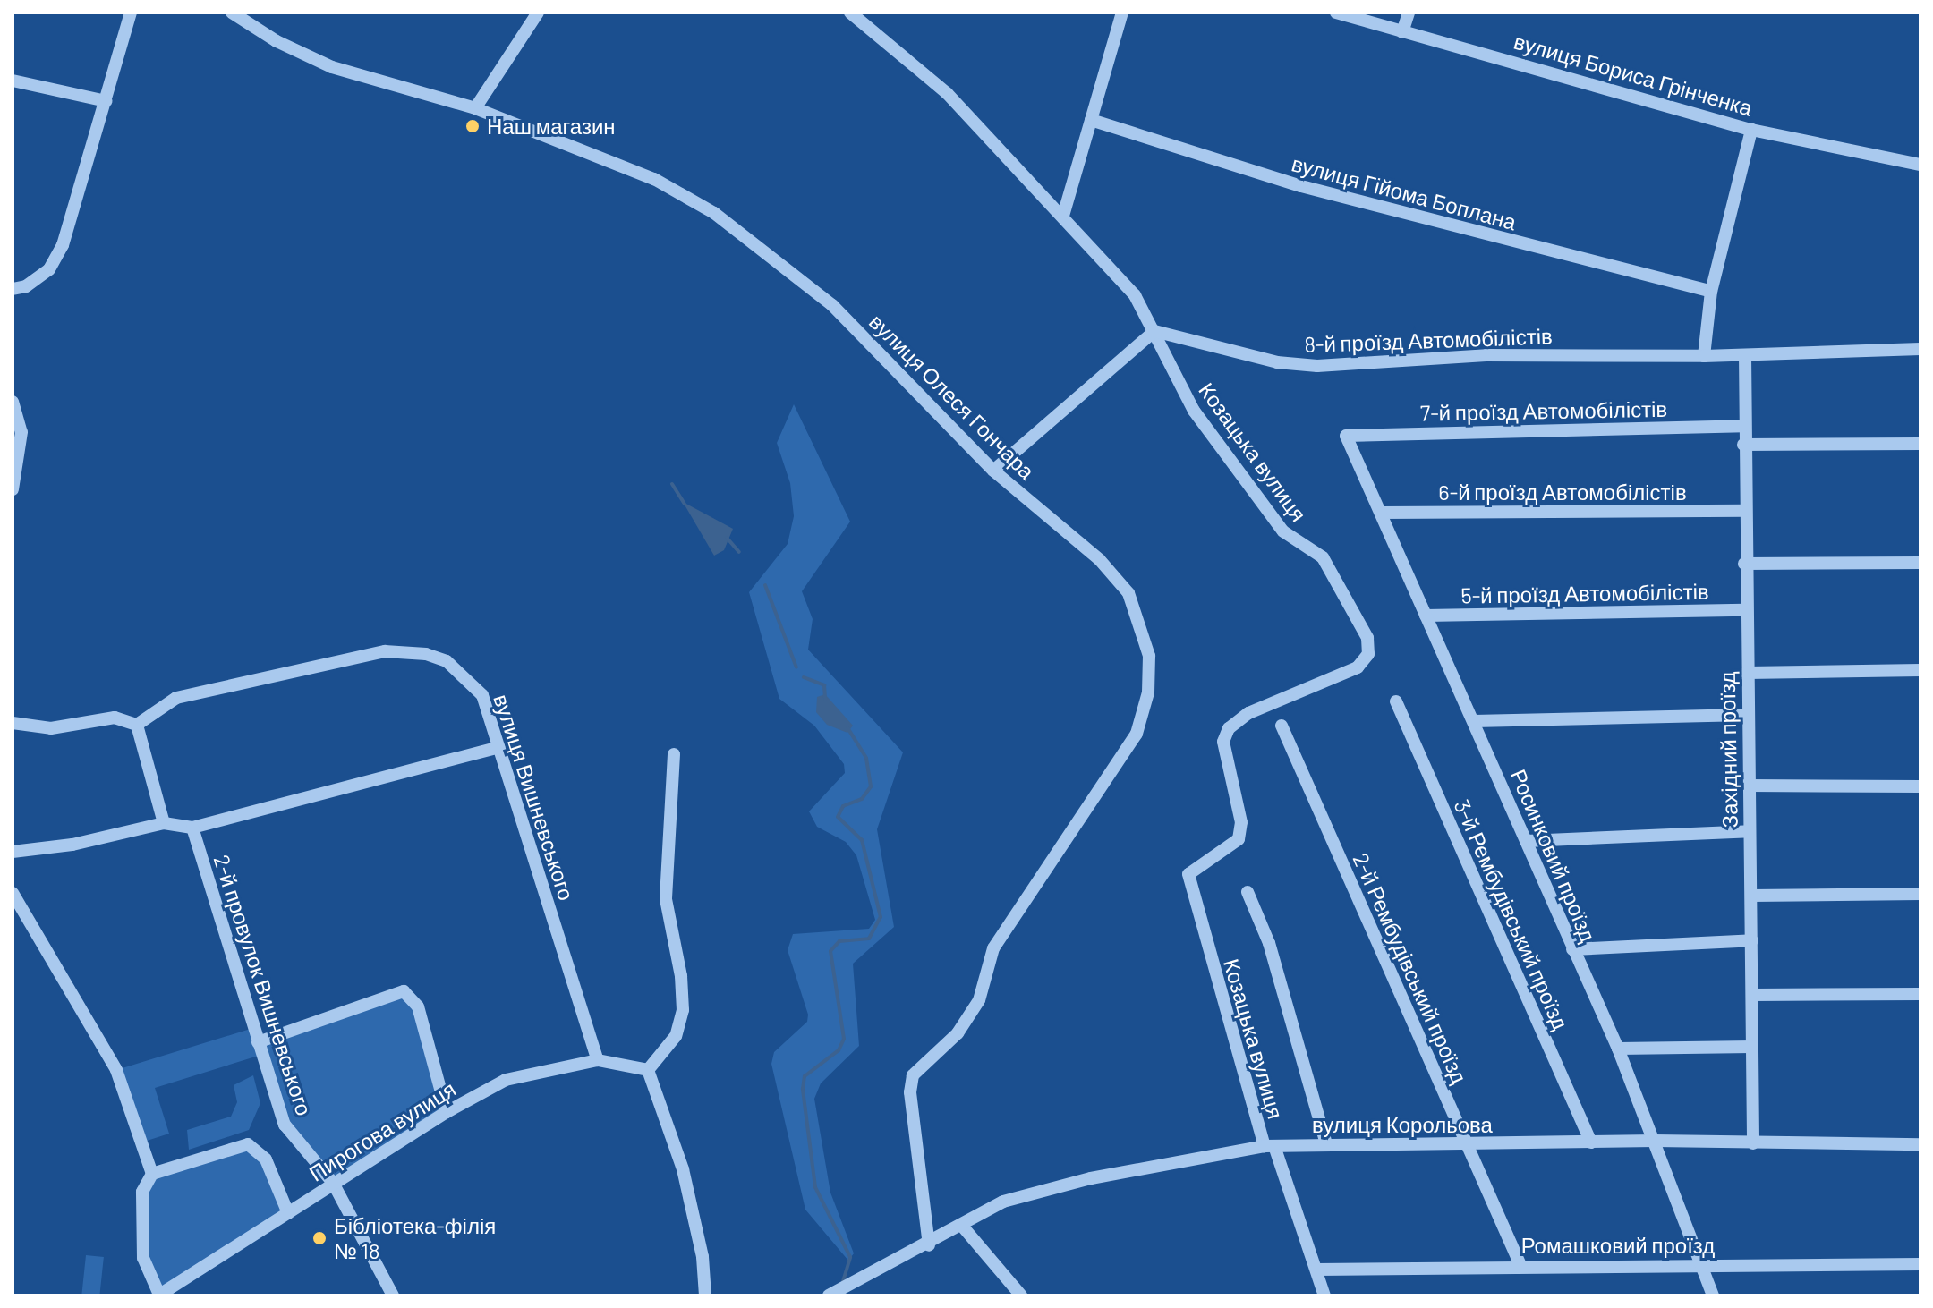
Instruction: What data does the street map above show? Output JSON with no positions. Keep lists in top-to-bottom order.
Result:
{
  "streets": {
    "street": [
      "вулиця Бориса Грінченка",
      "вулиця Гійома Боплана",
      "8-й проїзд Автомобілістів",
      "вулиця Олеся Гончара",
      "7-й проїзд Автомобілістів",
      "Козацька вулиця",
      "6-й проїзд Автомобілістів",
      "5-й проїзд Автомобілістів",
      "Західний проїзд",
      "вулиця Вишневського",
      "Росинковий проїзд",
      "3-й Рембудівський проїзд",
      "2-й Рембудівський проїзд",
      "2-й провулок Вишневського",
      "вулиця Корольова",
      "Пирогова вулиця",
      "Ромашковий проїзд"
    ]
  },
  "crossings": [
    ["8-й проїзд Автомобілістів", "Козацька вулиця"],
    ["8-й проїзд Автомобілістів", "Західний проїзд"],
    ["вулиця Олеся Гончара", "вулиця Корольова"],
    ["7-й проїзд Автомобілістів", "Західний проїзд"],
    ["7-й проїзд Автомобілістів", "Росинковий проїзд"],
    ["Козацька вулиця", "вулиця Корольова"],
    ["Козацька вулиця", "Ромашковий проїзд"],
    ["6-й проїзд Автомобілістів", "Західний проїзд"],
    ["6-й проїзд Автомобілістів", "Росинковий проїзд"],
    ["5-й проїзд Автомобілістів", "Західний проїзд"],
    ["5-й проїзд Автомобілістів", "Росинковий проїзд"],
    ["Західний проїзд", "вулиця Корольова"],
    ["вулиця Вишневського", "Пирогова вулиця"],
    ["Росинковий проїзд", "вулиця Корольова"],
    ["Росинковий проїзд", "Ромашковий проїзд"],
    ["3-й Рембудівський проїзд", "вулиця Корольова"],
    ["2-й Рембудівський проїзд", "вулиця Корольова"],
    ["2-й Рембудівський проїзд", "Ромашковий проїзд"],
    ["2-й провулок Вишневського", "Пирогова вулиця"]
  ],
  "places": ["Наш магазин", "Бібліотека-філія № 18"]
}
